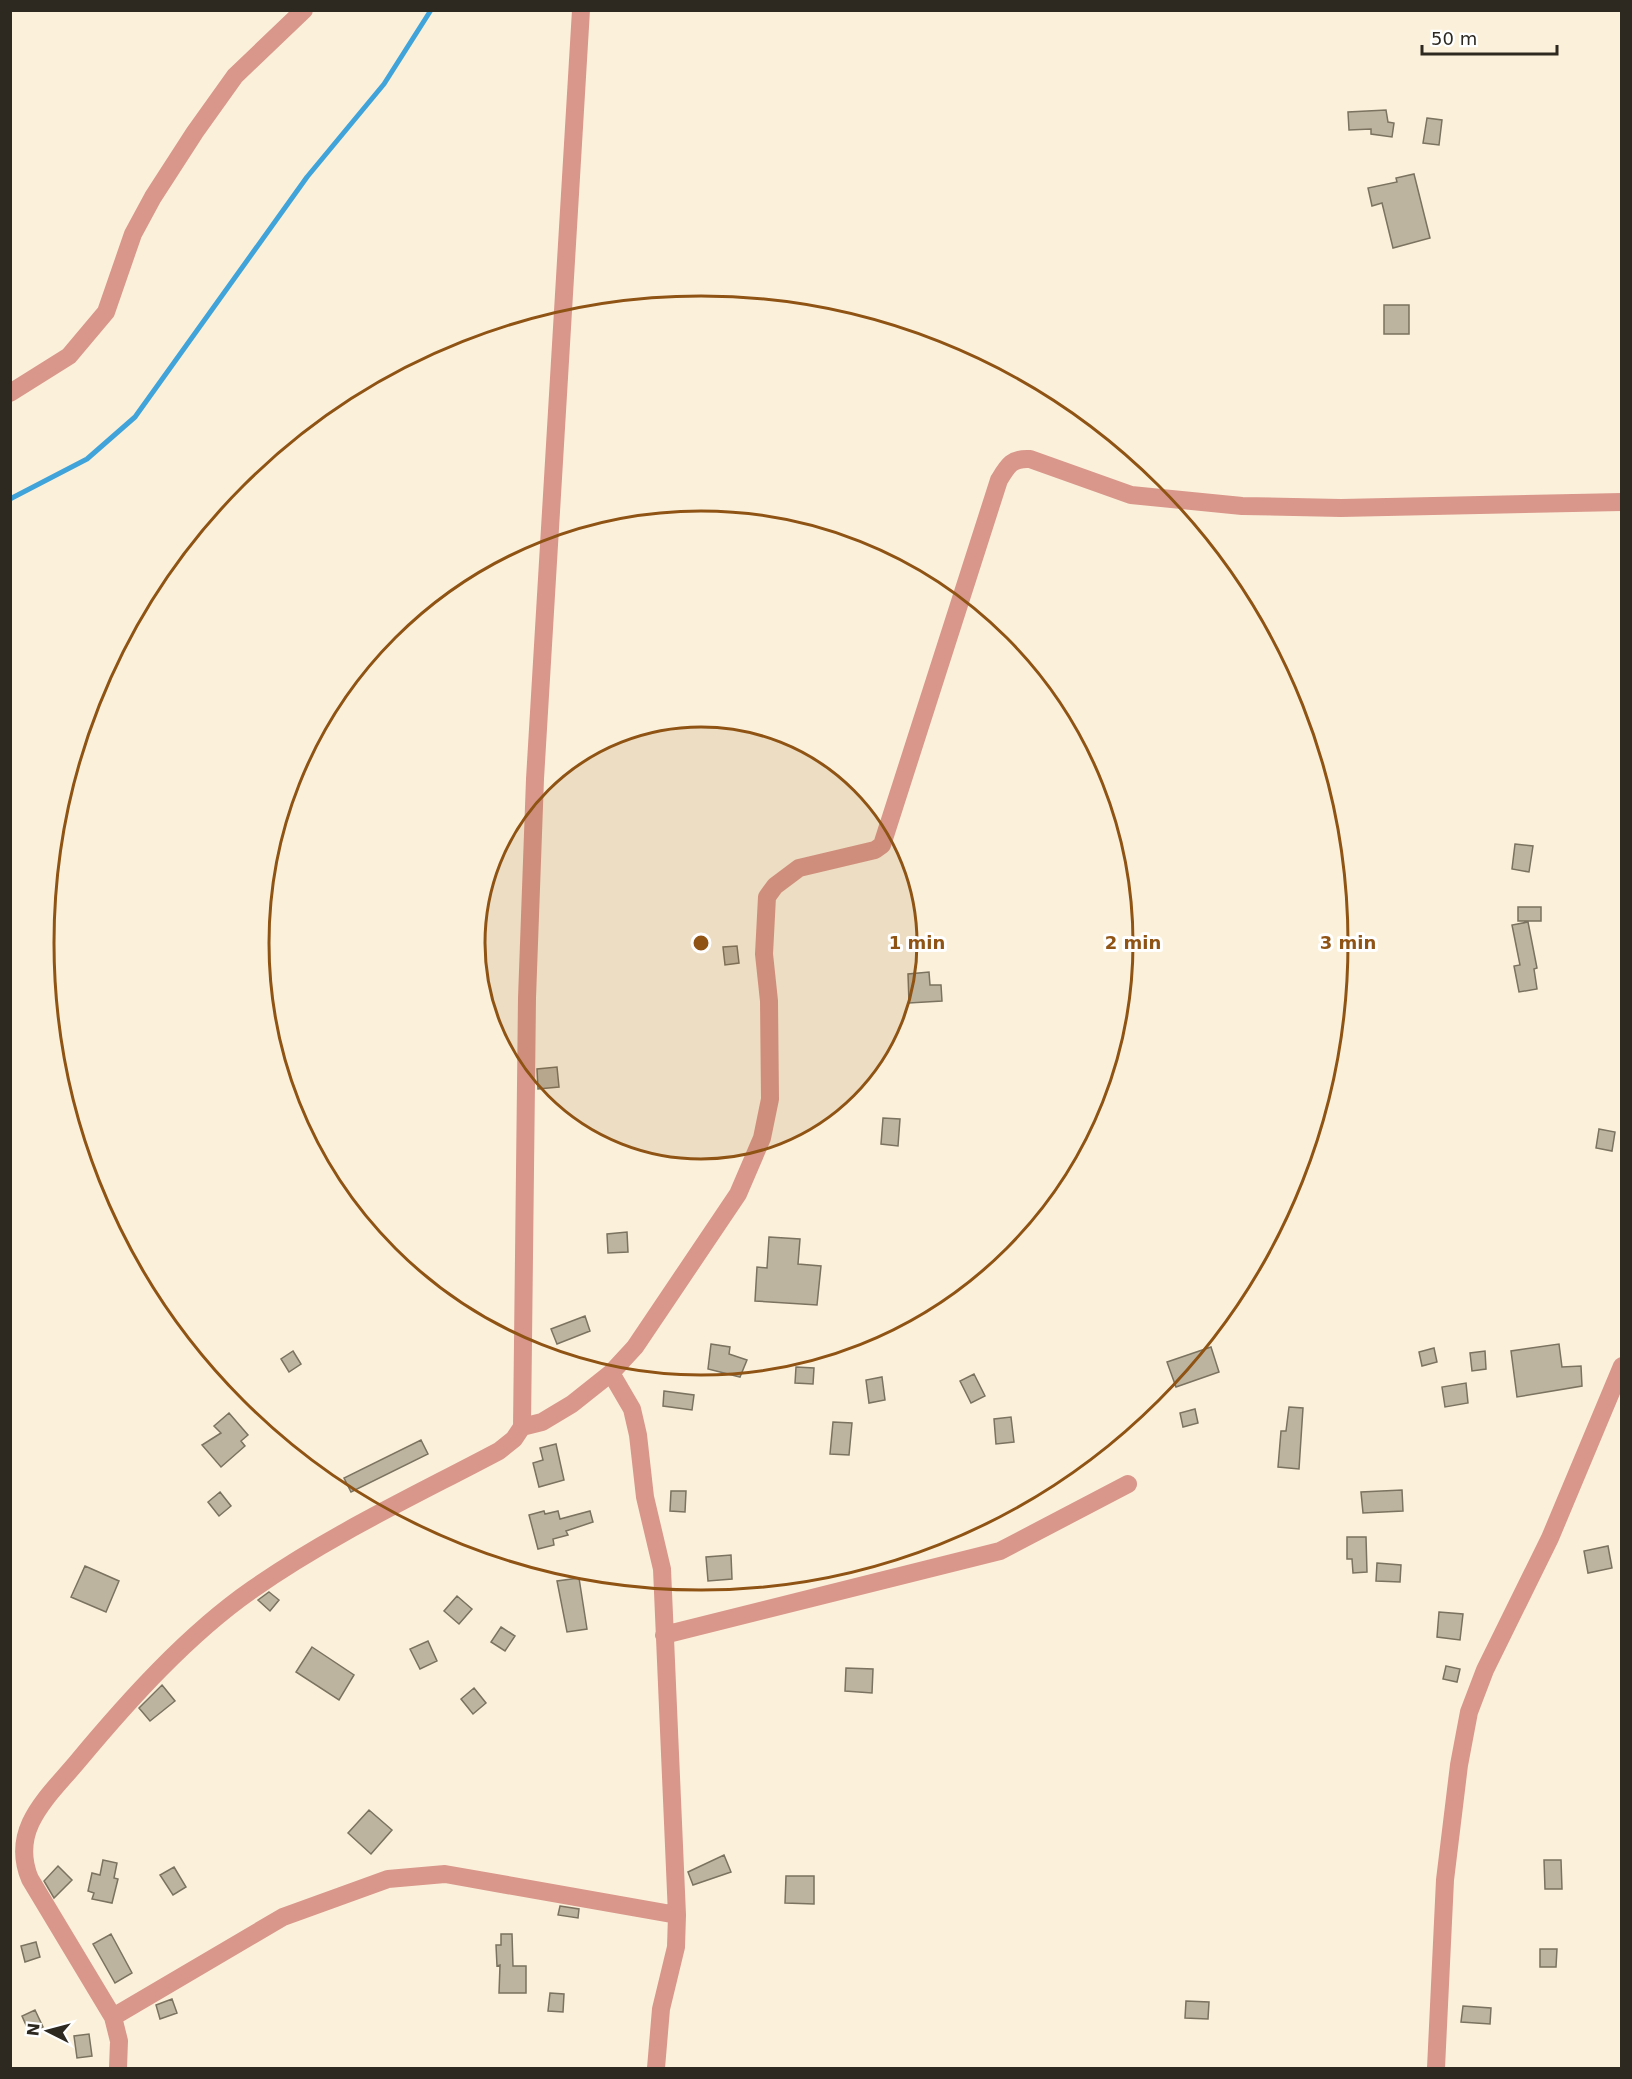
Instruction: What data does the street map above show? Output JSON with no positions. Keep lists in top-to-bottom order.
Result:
{
  "scale_bar": "50 m",
  "north": "left",
  "rings": ["1 min", "2 min", "3 min"]
}
